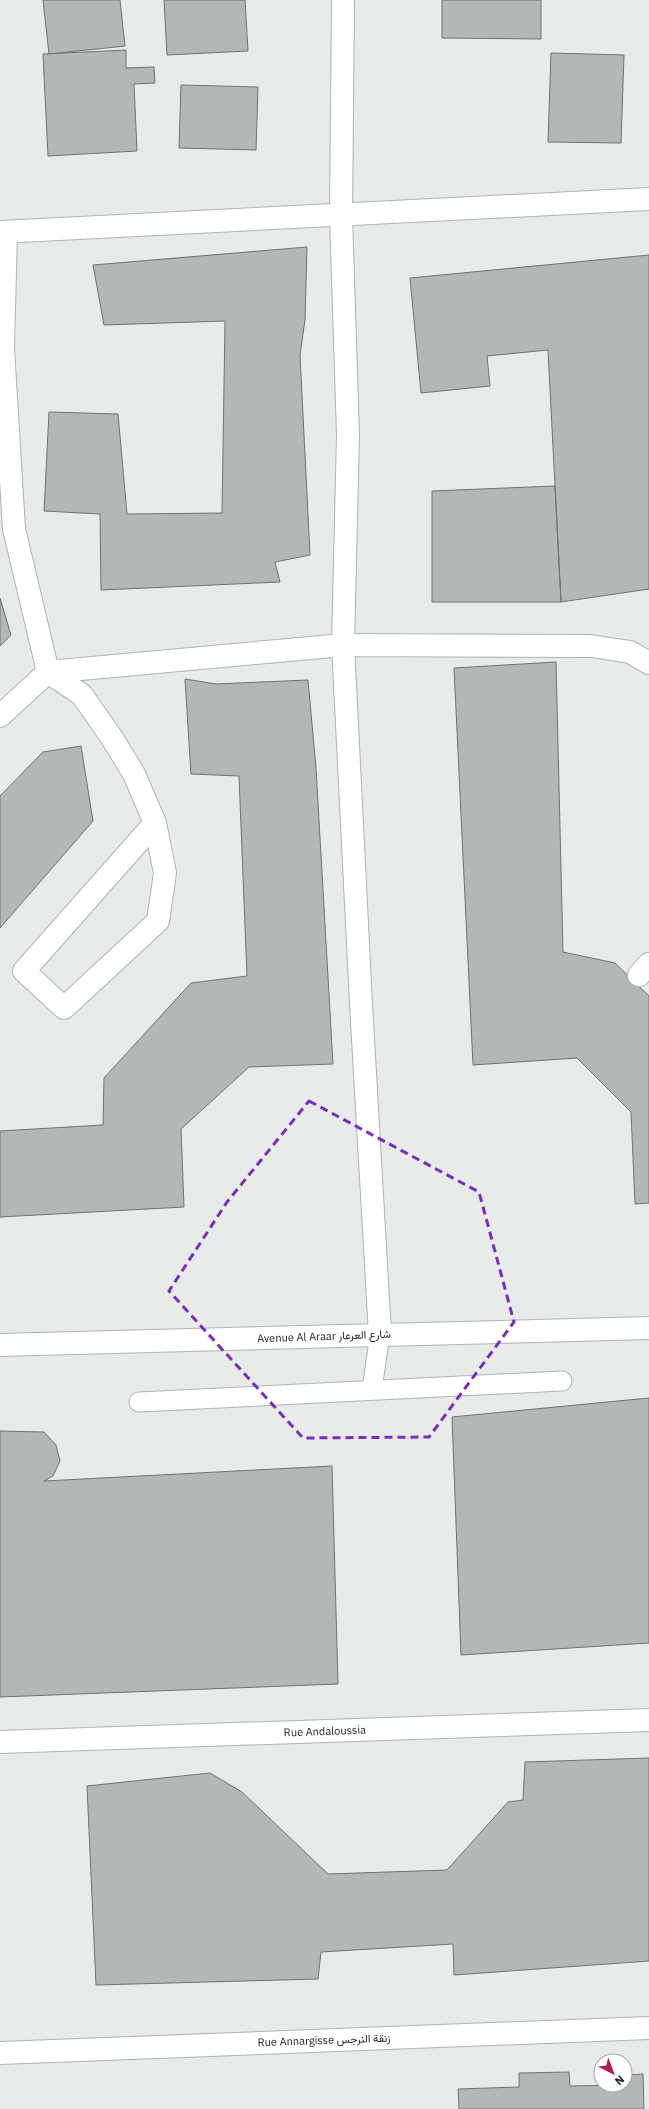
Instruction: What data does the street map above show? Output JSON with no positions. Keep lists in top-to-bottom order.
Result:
{
  "streets": {
    "street": ["Avenue Al Araar شارع العرعار", "Rue Andaloussia", "Rue Annargisse زنقة النرجس"]
  },
  "north": "bottom right"
}
